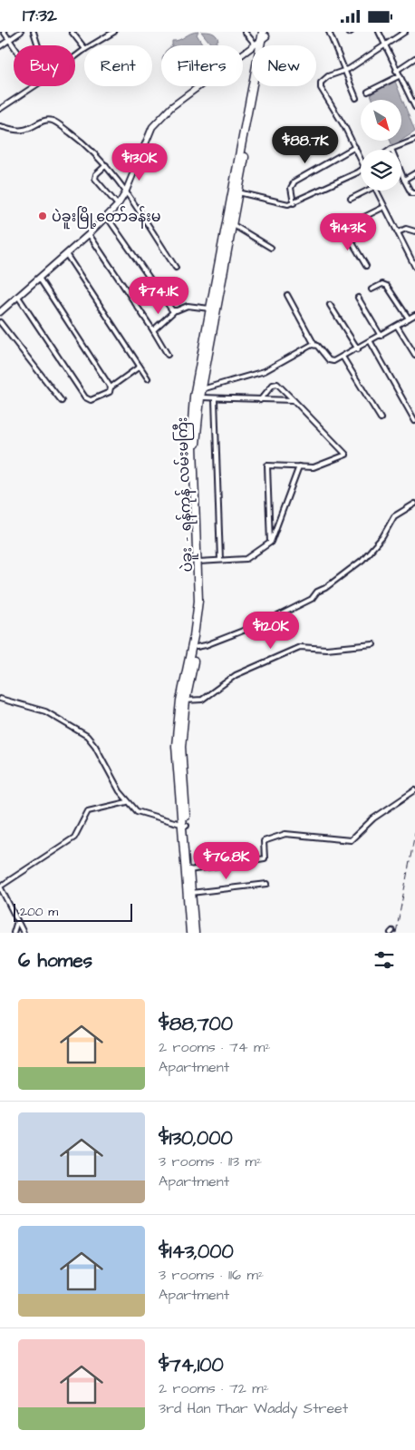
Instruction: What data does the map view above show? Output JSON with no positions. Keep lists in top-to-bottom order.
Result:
{
  "streets": {
    "highway": ["ပဲခူး - ရန်ကုန် လမ်းမကြီး"]
  },
  "places": ["ပဲခူးမြို့တော်ခန်းမ"],
  "scale_bar": "200 m",
  "north": "bottom right",
  "page": {
    "status": "17:32",
    "chip": [
      "Buy",
      "Rent",
      "Filters",
      "New"
    ],
    "price": [
      "$88.7K",
      "$130K",
      "$143K",
      "$74.1K",
      "$120K",
      "$76.8K"
    ],
    "scale": "200 m",
    "heading": "6 homes",
    "list": [
      {
        "name": "$88,700",
        "note": "2 rooms · 74 m² · Apartment"
      },
      {
        "name": "$130,000",
        "note": "3 rooms · 113 m² · Apartment"
      },
      {
        "name": "$143,000",
        "note": "3 rooms · 116 m² · Apartment"
      },
      {
        "name": "$74,100",
        "note": "2 rooms · 72 m² · 3rd Han Thar Waddy Street"
      }
    ]
  }
}
